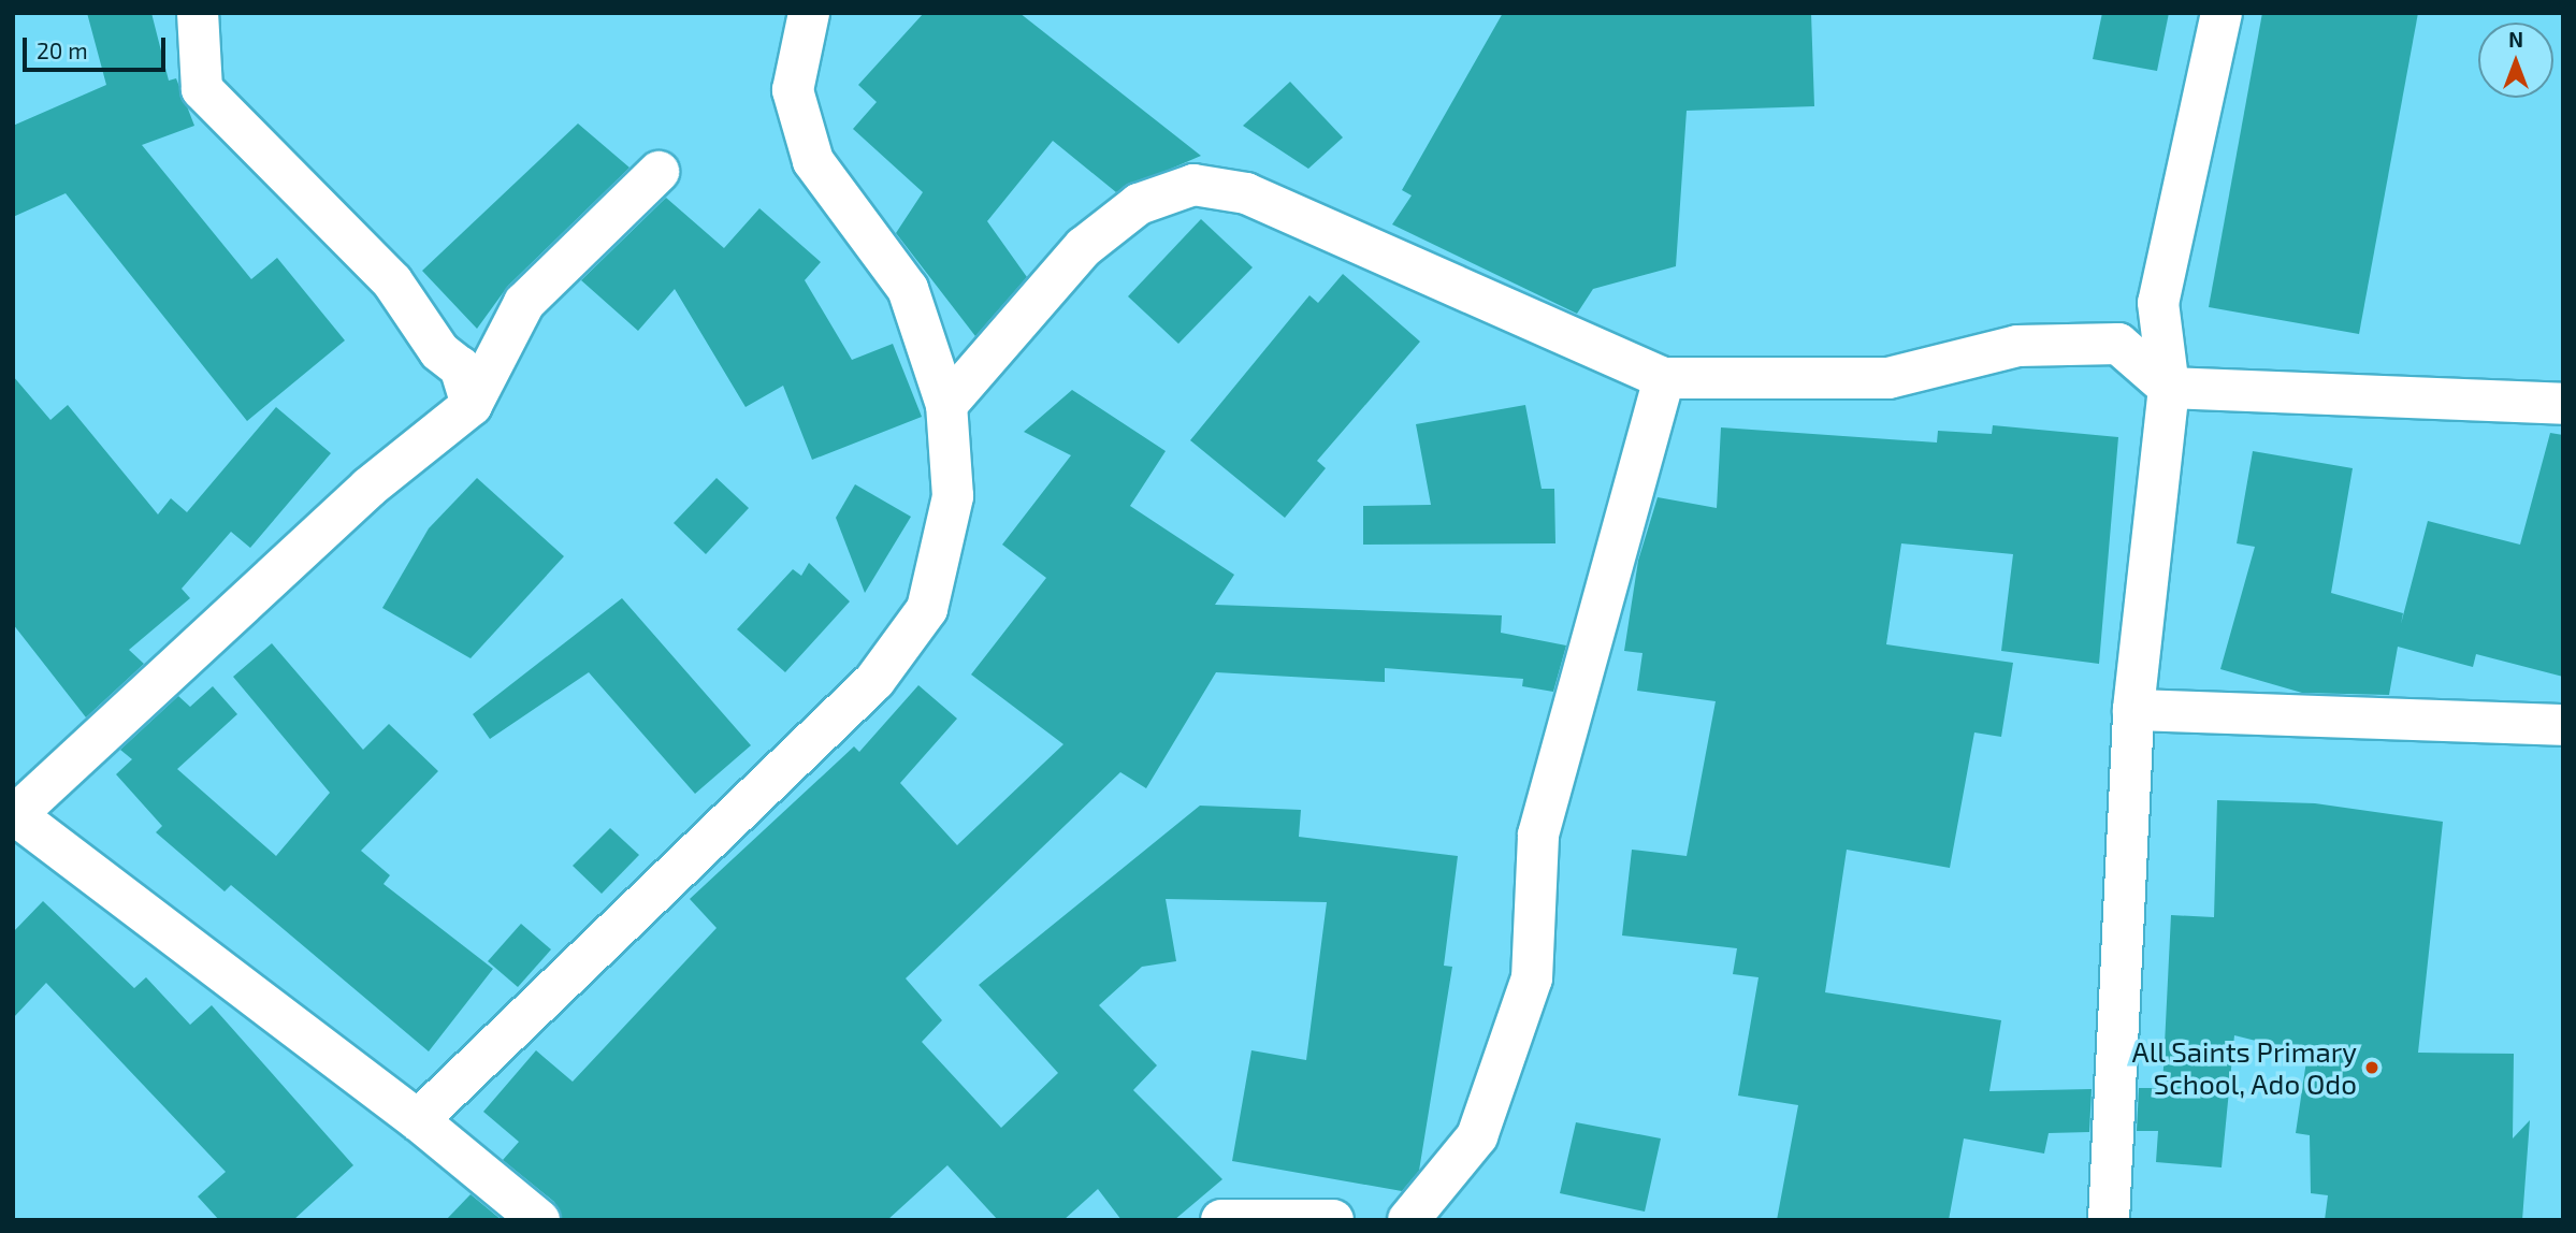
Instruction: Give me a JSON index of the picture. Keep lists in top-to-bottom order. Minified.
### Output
{"places":["All Saints Primary School, Ado Odo"],"scale_bar":"20 m","north":"top"}
